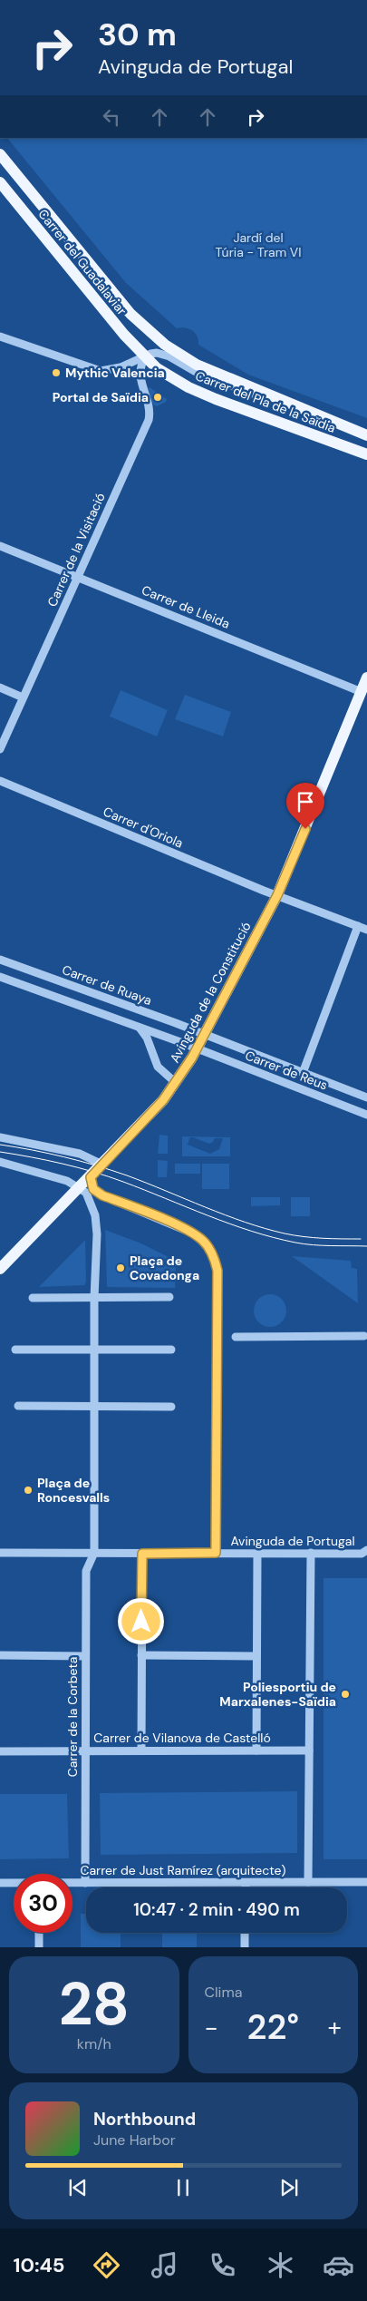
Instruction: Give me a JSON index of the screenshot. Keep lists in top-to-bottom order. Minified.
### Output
{"streets":{"main road":["Carrer del Guadalaviar","Carrer del Pla de la Saïdia","Avinguda de la Constitució"],"street":["Carrer de la Visitació","Carrer de Lleida","Carrer d'Oriola","Carrer de Ruaya","Carrer de Reus","Avinguda de Portugal","Carrer de la Corbeta","Carrer de Vilanova de Castelló","Carrer de Just Ramírez (arquitecte)"]},"crossings":[["Carrer del Guadalaviar","Carrer del Pla de la Saïdia"],["Carrer del Guadalaviar","Carrer de la Visitació"],["Carrer del Pla de la Saïdia","Carrer de la Visitació"],["Carrer de la Visitació","Carrer de Lleida"],["Carrer de Lleida","Avinguda de la Constitució"],["Carrer d'Oriola","Avinguda de la Constitució"],["Carrer de Ruaya","Avinguda de la Constitució"],["Carrer de Ruaya","Carrer de Reus"],["Avinguda de la Constitució","Carrer de Reus"],["Avinguda de Portugal","Carrer de la Corbeta"],["Carrer de la Corbeta","Carrer de Vilanova de Castelló"],["Carrer de la Corbeta","Carrer de Just Ramírez (arquitecte)"]],"parks":["Jardí del Túria - Tram VI"],"places":["Mythic Valencia","Portal de Saïdia","Plaça de Covadonga","Plaça de Roncesvalls","Poliesportiu de Marxalenes-Saïdia"],"page":{"turn":["30 m","Avinguda de Portugal"],"limit":"30","trip":"10:47 · 2 min · 490 m","tile":[["28","km/h"],"Clima"],"heat":["−","22°","+"],"song":["Northbound","June Harbor"],"tabs":"10:45"}}
